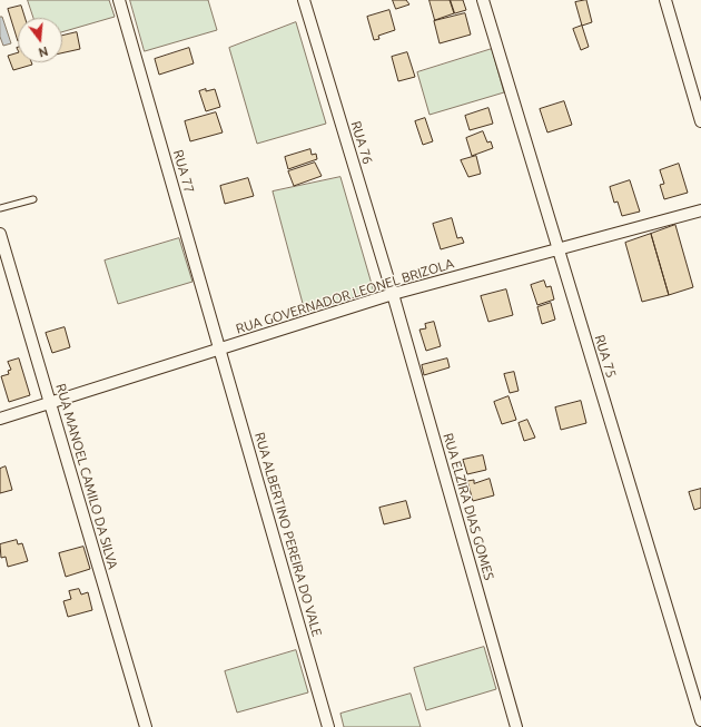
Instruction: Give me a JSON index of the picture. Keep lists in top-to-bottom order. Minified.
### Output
{"streets":{"street":["RUA 76","RUA 77","RUA GOVERNADOR LEONEL BRIZOLA","RUA 75","RUA MANOEL CAMILO DA SILVA","RUA ELZIRA DIAS GOMES","RUA ALBERTINO PEREIRA DO VALE"]},"crossings":[["RUA 76","RUA GOVERNADOR LEONEL BRIZOLA"],["RUA 76","RUA ELZIRA DIAS GOMES"],["RUA 77","RUA GOVERNADOR LEONEL BRIZOLA"],["RUA 77","RUA ALBERTINO PEREIRA DO VALE"],["RUA GOVERNADOR LEONEL BRIZOLA","RUA 75"],["RUA GOVERNADOR LEONEL BRIZOLA","RUA MANOEL CAMILO DA SILVA"],["RUA GOVERNADOR LEONEL BRIZOLA","RUA ELZIRA DIAS GOMES"],["RUA GOVERNADOR LEONEL BRIZOLA","RUA ALBERTINO PEREIRA DO VALE"]],"north":"bottom"}
